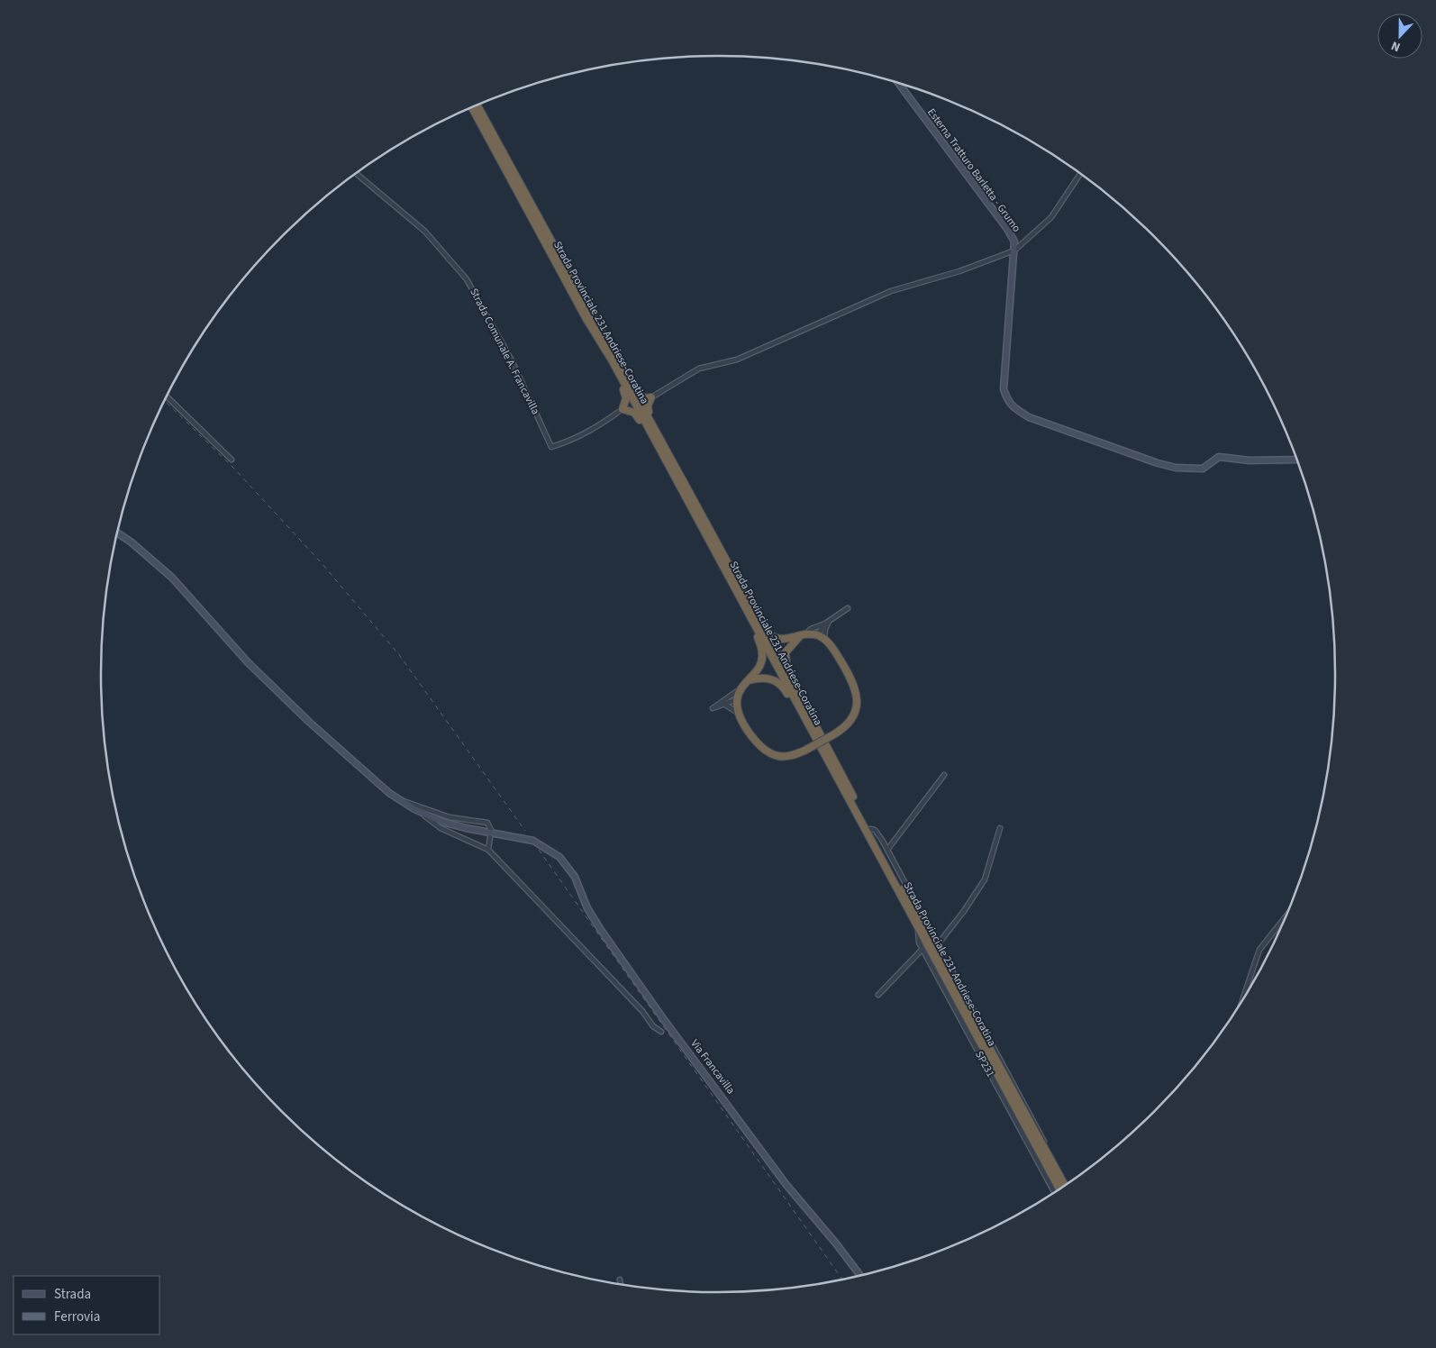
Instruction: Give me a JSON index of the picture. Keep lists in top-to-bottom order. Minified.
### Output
{"streets":{"highway":["Strada Provinciale 231 Andriese-Coratina","SP231"],"street":["Esterna Tratturo Barletta - Grumo","Strada Comunale A. Francavilla","Via Francavilla"]},"crossings":[["Strada Provinciale 231 Andriese-Coratina","SP231"]],"legend":["Strada","Ferrovia"],"north":"bottom"}
